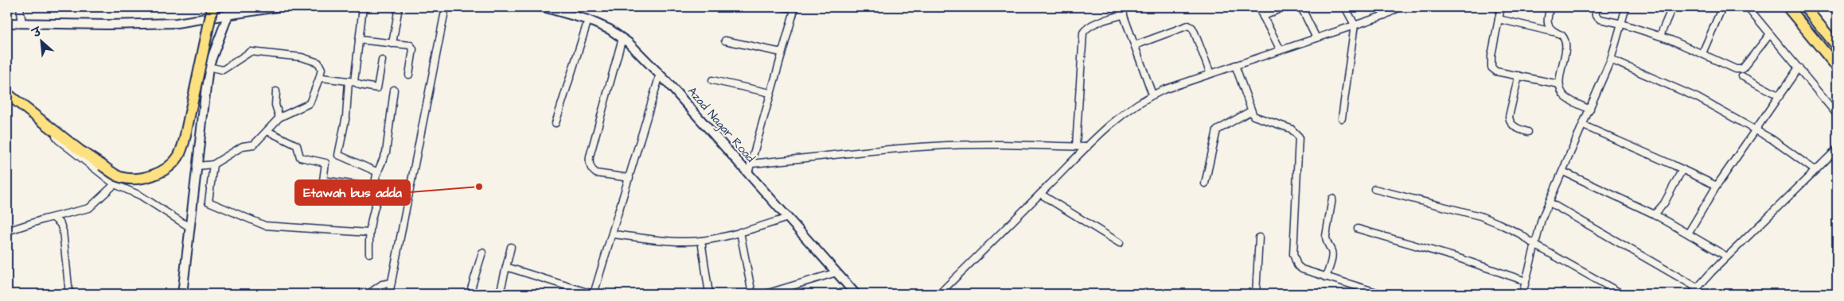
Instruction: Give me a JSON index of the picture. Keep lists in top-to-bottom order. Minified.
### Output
{"streets":{"street":["Azad Nagar Road"]},"places":["Etawah bus adda"],"north":"top left"}
